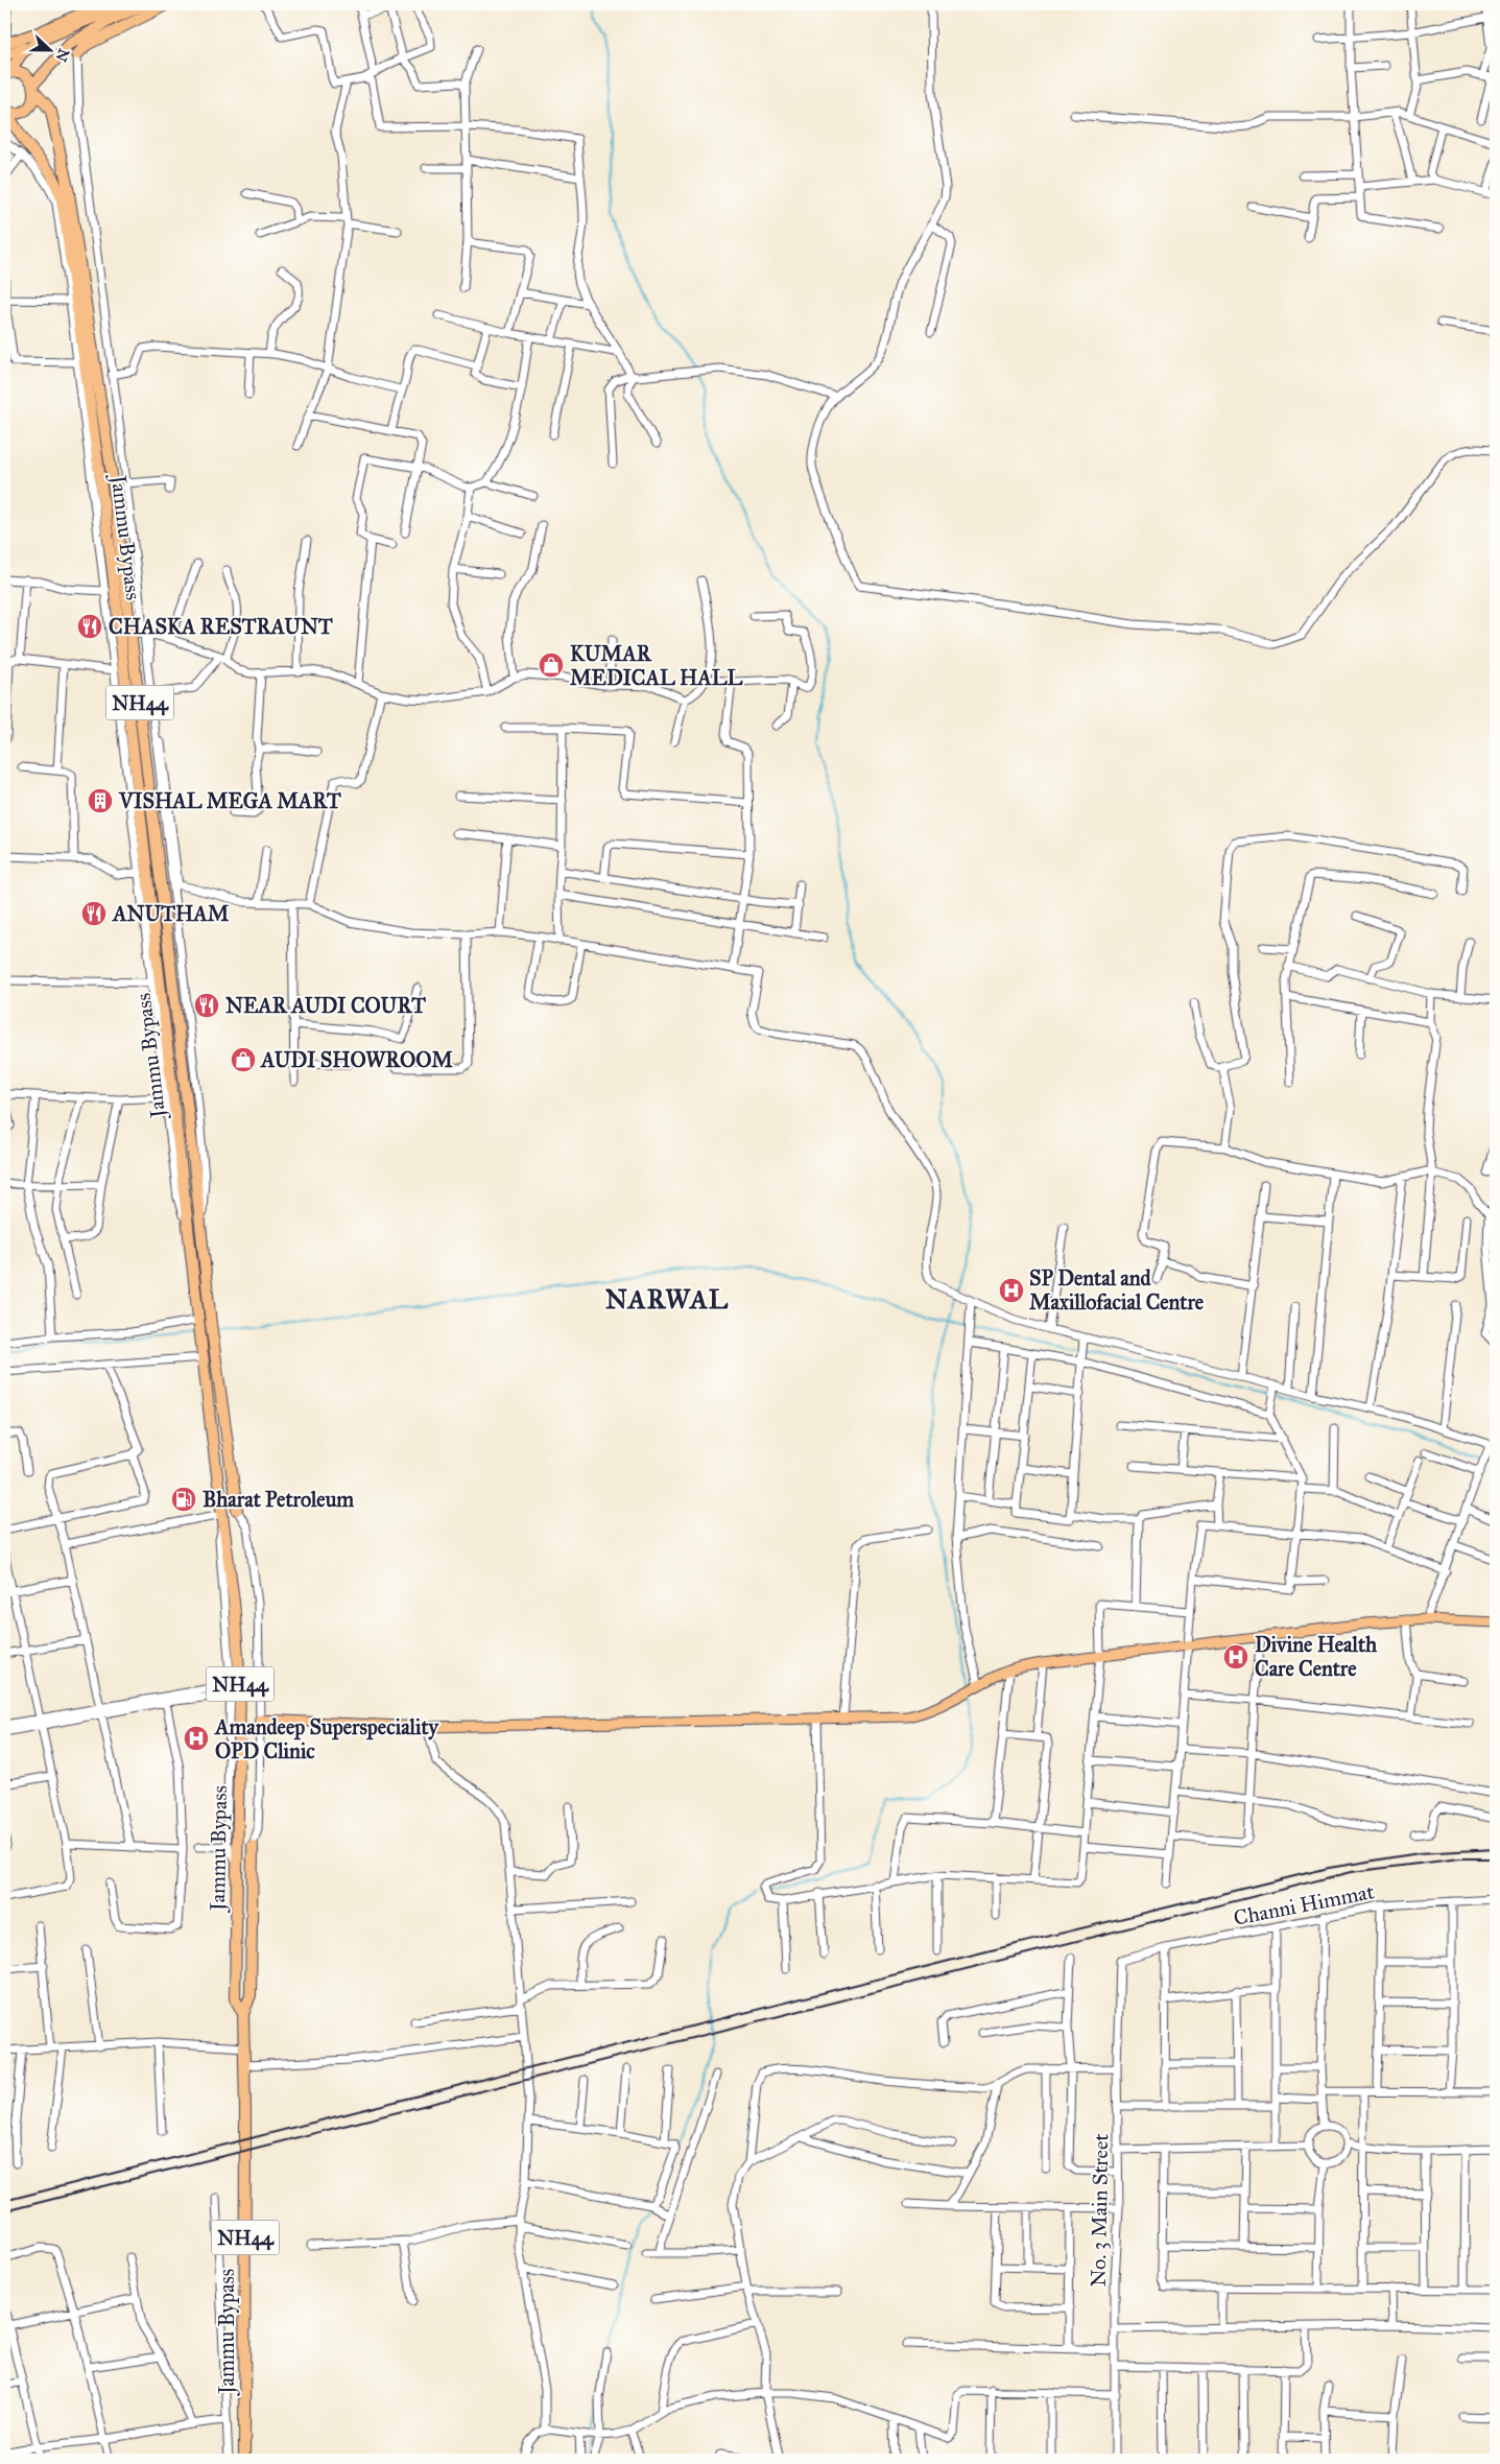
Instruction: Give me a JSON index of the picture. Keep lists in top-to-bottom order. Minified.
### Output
{"streets":{"highway":["Jammu Bypass","NH44"],"street":["Channi Himmat","No. 3 Main Street"]},"crossings":[["Jammu Bypass","NH44"],["Channi Himmat","No. 3 Main Street"]],"districts":["NARWAL"],"places":{"restaurant":["CHASKA RESTRAUNT","ANUTHAM","NEAR AUDI COURT"],"shop":["KUMAR MEDICAL HALL","AUDI SHOWROOM"],"building":["VISHAL MEGA MART"],"hospital":["SP Dental and Maxillofacial Centre","Divine Health Care Centre","Amandeep Superspeciality OPD Clinic"],"fuel station":["Bharat Petroleum"]},"north":"right"}
